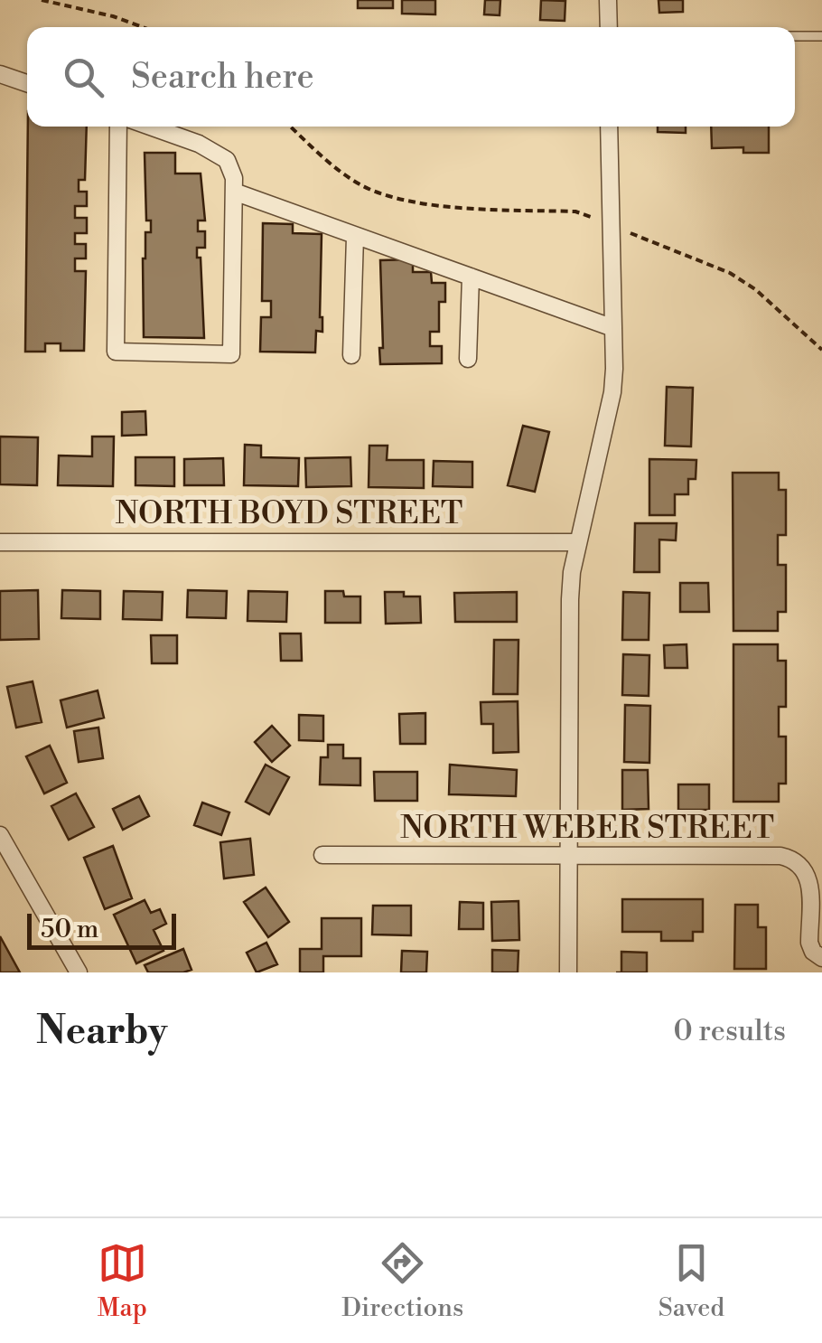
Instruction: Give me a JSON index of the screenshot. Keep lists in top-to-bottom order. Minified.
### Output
{"streets":{"street":["NORTH BOYD STREET","NORTH WEBER STREET"]},"scale_bar":"50 m","page":{"search":"Search here","scale":"50 m","heading":["Nearby","0 results"],"nav":["Map","Directions","Saved"]}}
